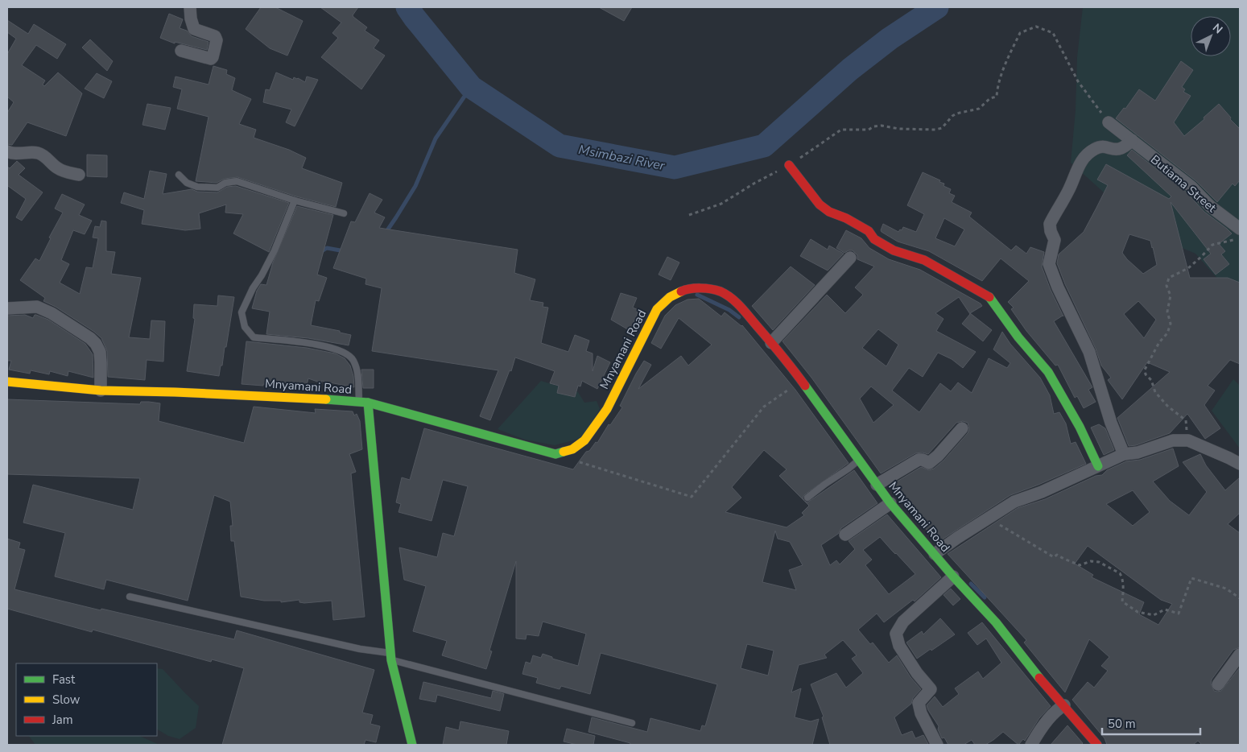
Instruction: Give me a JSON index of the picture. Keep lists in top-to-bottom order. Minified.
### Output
{"streets":{"street":["Butiama Street","Mnyamani Road"]},"water":["Msimbazi River"],"legend":["Fast","Slow","Jam"],"scale_bar":"50 m","north":"top right"}
